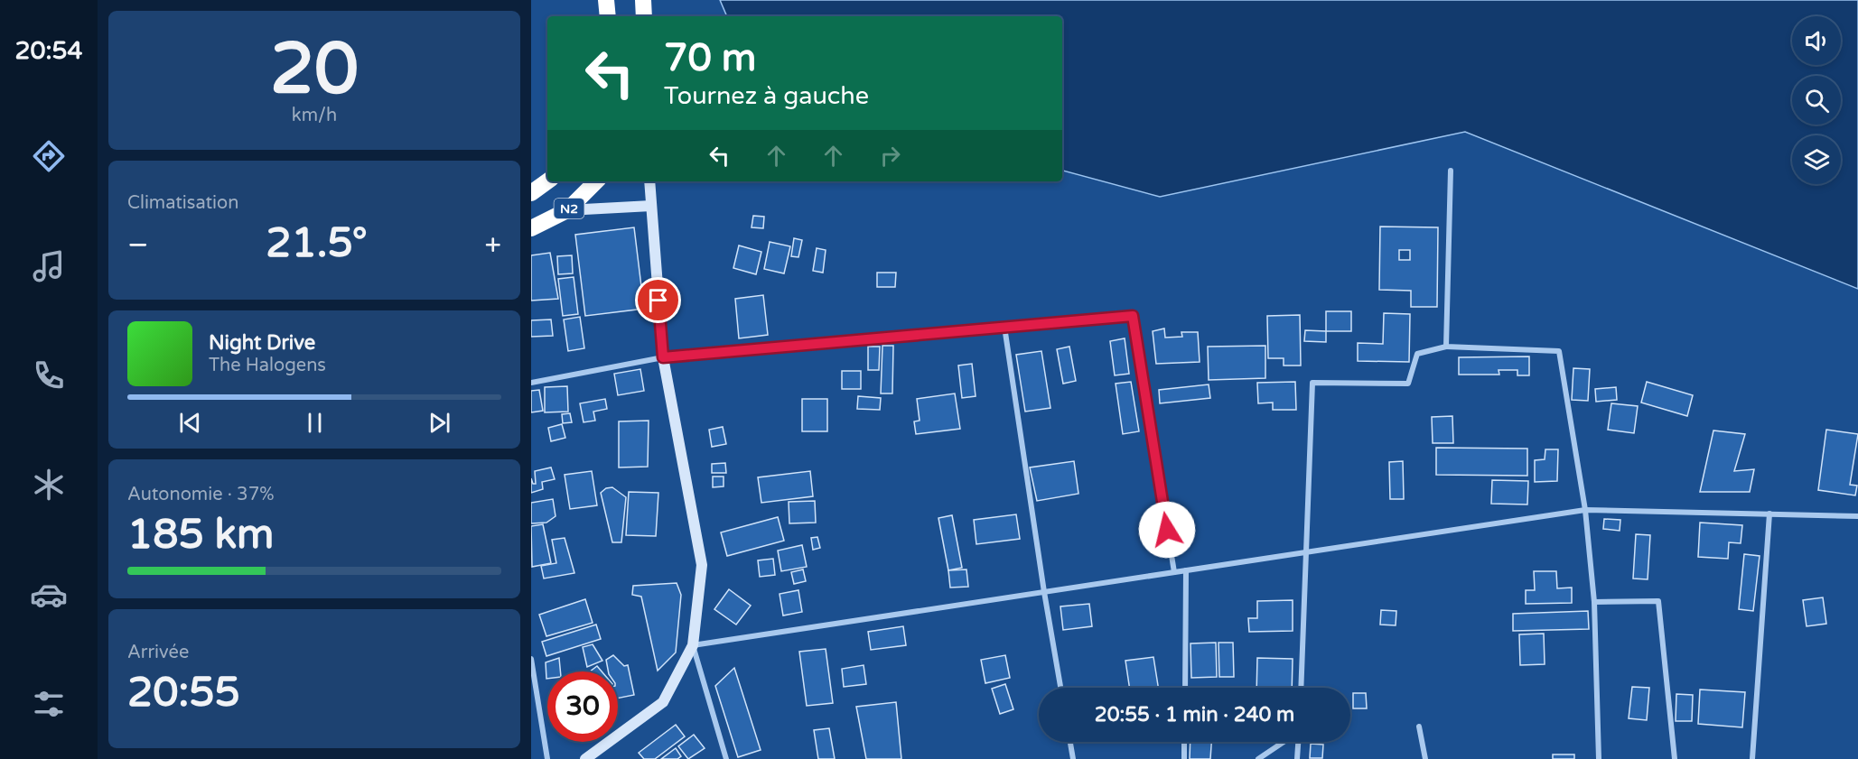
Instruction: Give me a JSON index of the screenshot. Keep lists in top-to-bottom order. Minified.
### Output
{"streets":{"highway":["N2"]},"page":{"tabs":"20:54","tile":[["20","km/h"],"Climatisation",["Autonomie · 37%","185 km"],["Arrivée","20:55"]],"turn":["70 m","Tournez à gauche"],"heat":["−","21.5°","+"],"song":["Night Drive","The Halogens"],"limit":"30","trip":"20:55 · 1 min · 240 m"}}
